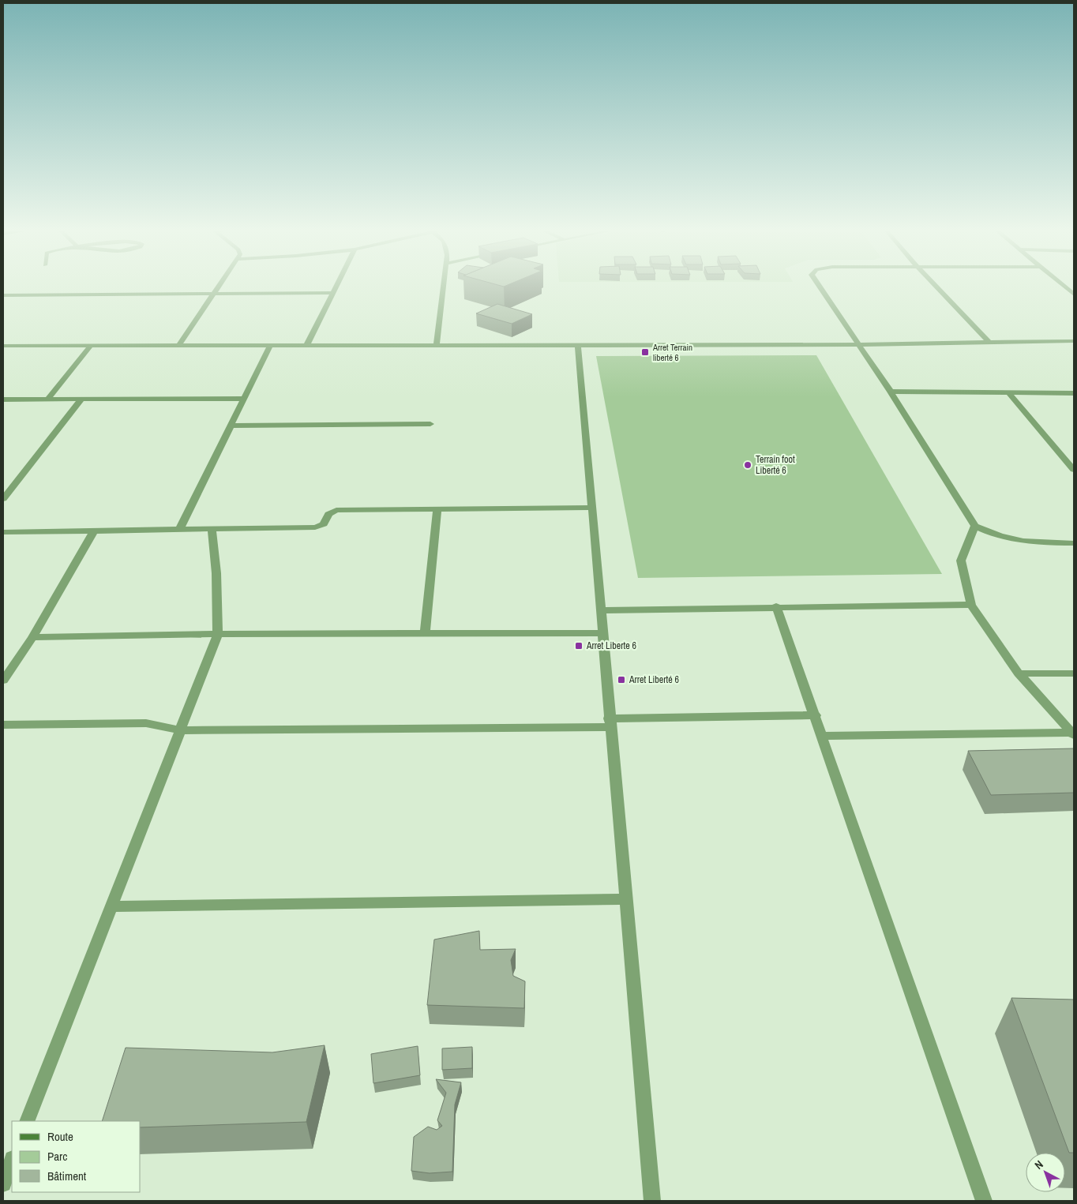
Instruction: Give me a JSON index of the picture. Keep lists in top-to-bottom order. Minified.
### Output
{"places":{"transit":["Arret Terrain liberté 6","Arret Liberte 6","Arret Liberté 6"],"other":["Terrain foot Liberté 6"]},"legend":["Route","Parc","Bâtiment"],"north":"top left"}
